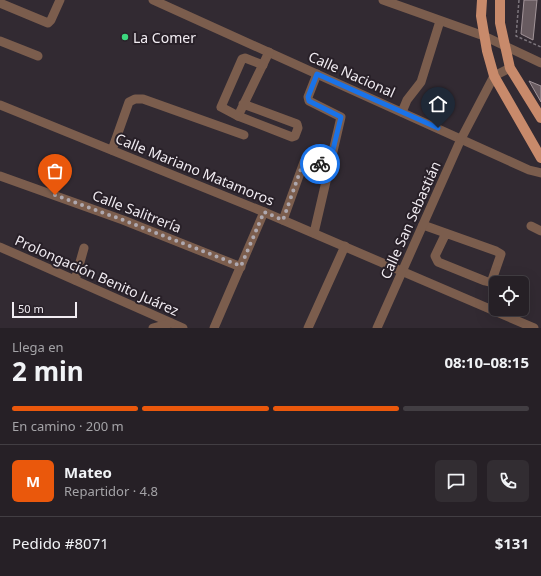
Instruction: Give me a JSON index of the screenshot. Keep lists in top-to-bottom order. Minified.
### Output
{"streets":{"street":["Calle Nacional","Calle Mariano Matamoros","Calle Salitrería","Calle San Sebastián","Prolongación Benito Juárez"]},"crossings":[["Calle Nacional","Calle San Sebastián"],["Calle Mariano Matamoros","Calle San Sebastián"]],"places":["La Comer"],"scale_bar":"50 m","page":{"scale":"50 m","heading":["2 min","Llega en","08:10–08:15"],"panel":["Mateo","Repartidor · 4.8","Pedido #8071","$131"],"bar":"En camino · 200 m","round":"M"}}
